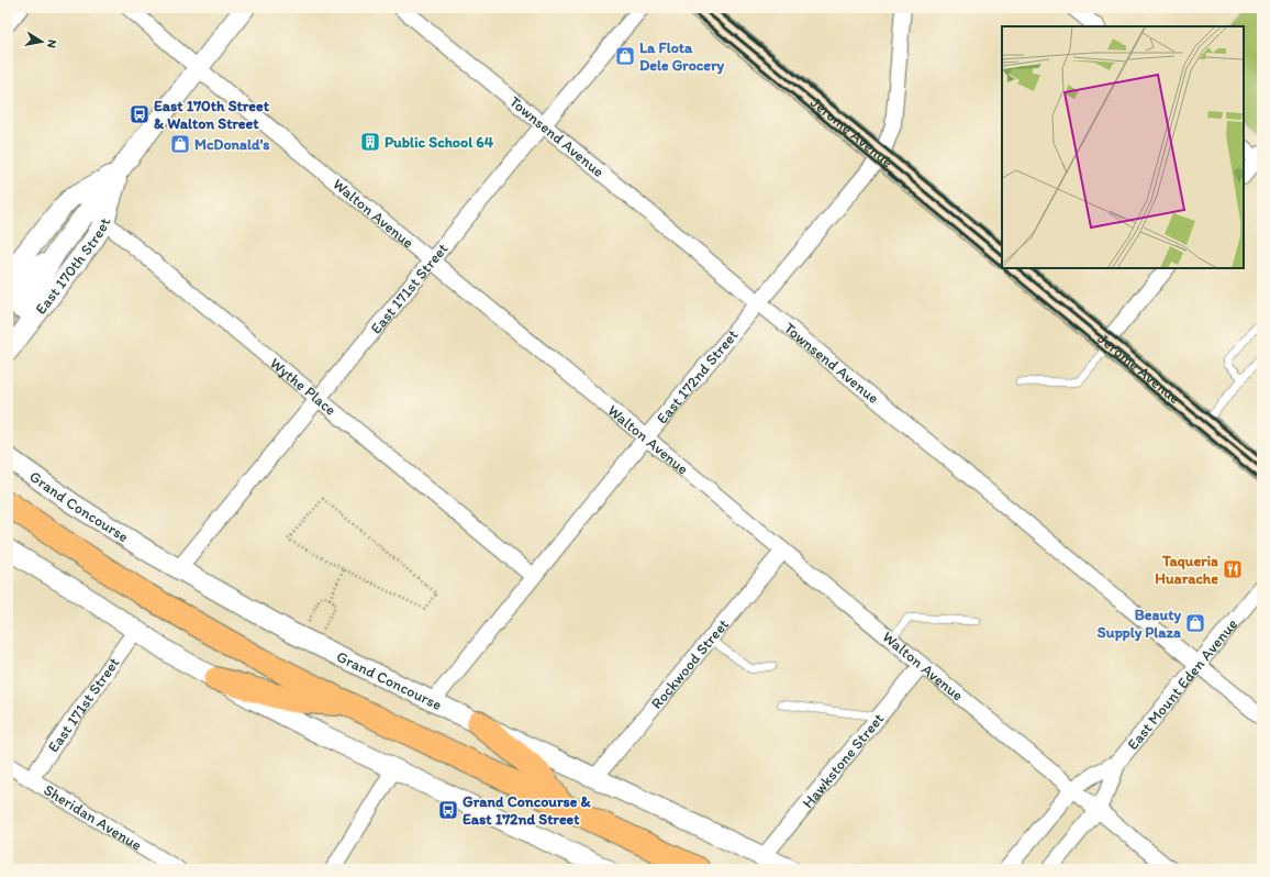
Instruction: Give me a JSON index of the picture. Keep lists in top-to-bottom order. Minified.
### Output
{"streets":{"main road":["Jerome Avenue"],"street":["Townsend Avenue","Walton Avenue","East 170th Street","East 171st Street","East 172nd Street","Wythe Place","Grand Concourse","Rockwood Street","East Mount Eden Avenue","Hawkstone Street","Sheridan Avenue"]},"crossings":[["Jerome Avenue","East 172nd Street"],["Townsend Avenue","East 171st Street"],["Townsend Avenue","East 172nd Street"],["Townsend Avenue","East Mount Eden Avenue"],["Walton Avenue","East 170th Street"],["Walton Avenue","East 171st Street"],["Walton Avenue","East 172nd Street"],["Walton Avenue","Rockwood Street"],["Walton Avenue","East Mount Eden Avenue"],["Walton Avenue","Hawkstone Street"],["East 170th Street","Wythe Place"],["East 171st Street","Wythe Place"],["East 171st Street","Grand Concourse"],["East 171st Street","Sheridan Avenue"],["East 172nd Street","Wythe Place"],["East 172nd Street","Grand Concourse"],["Grand Concourse","Rockwood Street"],["Grand Concourse","Hawkstone Street"]],"places":{"shop":["La Flota Dele Grocery","McDonald's","Beauty Supply Plaza"],"bus stop":["East 170th Street & Walton Street","Grand Concourse & East 172nd Street"],"building":["Public School 64"],"restaurant":["Taqueria Huarache"]},"north":"right"}
